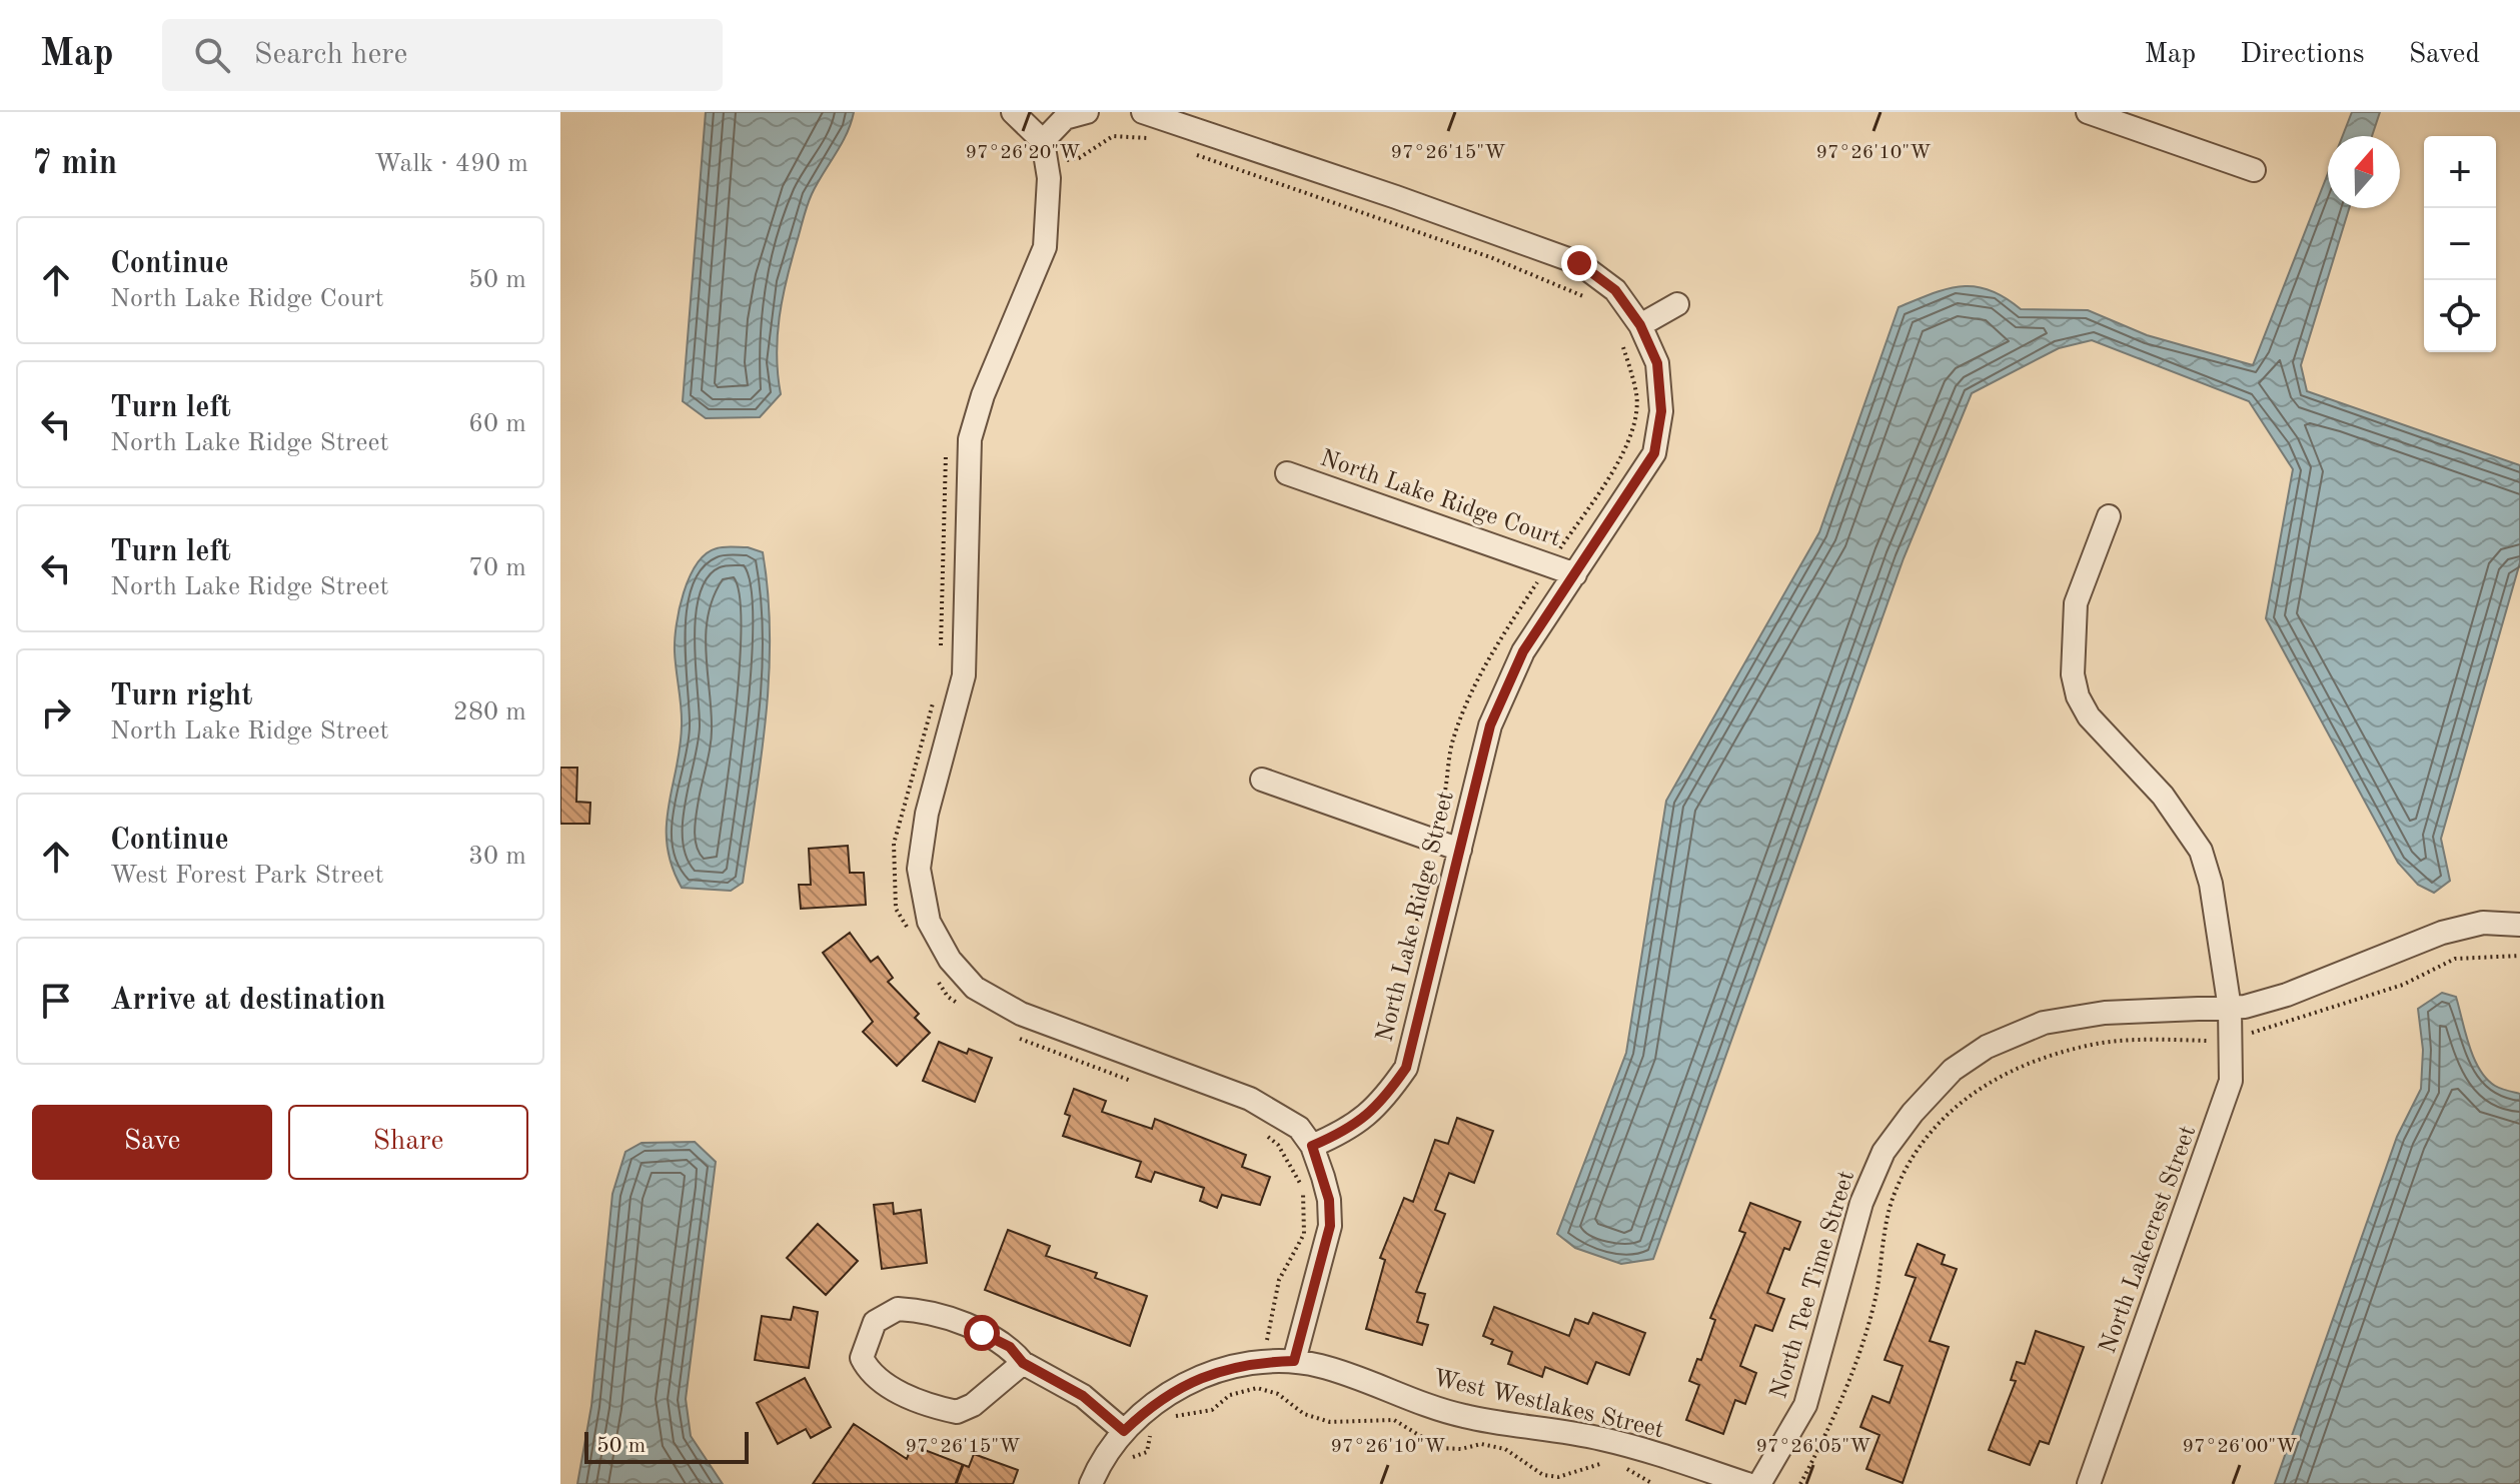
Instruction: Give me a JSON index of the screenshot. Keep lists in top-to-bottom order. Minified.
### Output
{"streets":{"street":["North Lake Ridge Court","North Lake Ridge Street","North Lakecrest Street","North Tee Time Street","West Westlakes Street"]},"crossings":[["North Lake Ridge Court","North Lake Ridge Street"],["North Lakecrest Street","North Tee Time Street"]],"scale_bar":"50 m","north":"top","page":{"header":"Map","search":"Search here","nav":["Map","Directions","Saved"],"heading":["7 min","Walk · 490 m"],"map_buttons":["+","−"],"list":[["Continue","North Lake Ridge Court","50 m"],["Turn left","North Lake Ridge Street","60 m"],["Turn left","North Lake Ridge Street","70 m"],["Turn right","North Lake Ridge Street","280 m"],["Continue","West Forest Park Street","30 m"],"Arrive at destination"],"buttons":["Save","Share"],"scale":"50 m"},"coordinates":["97°26'20\"W","97°26'15\"W","97°26'10\"W","97°26'05\"W","97°26'00\"W"]}
